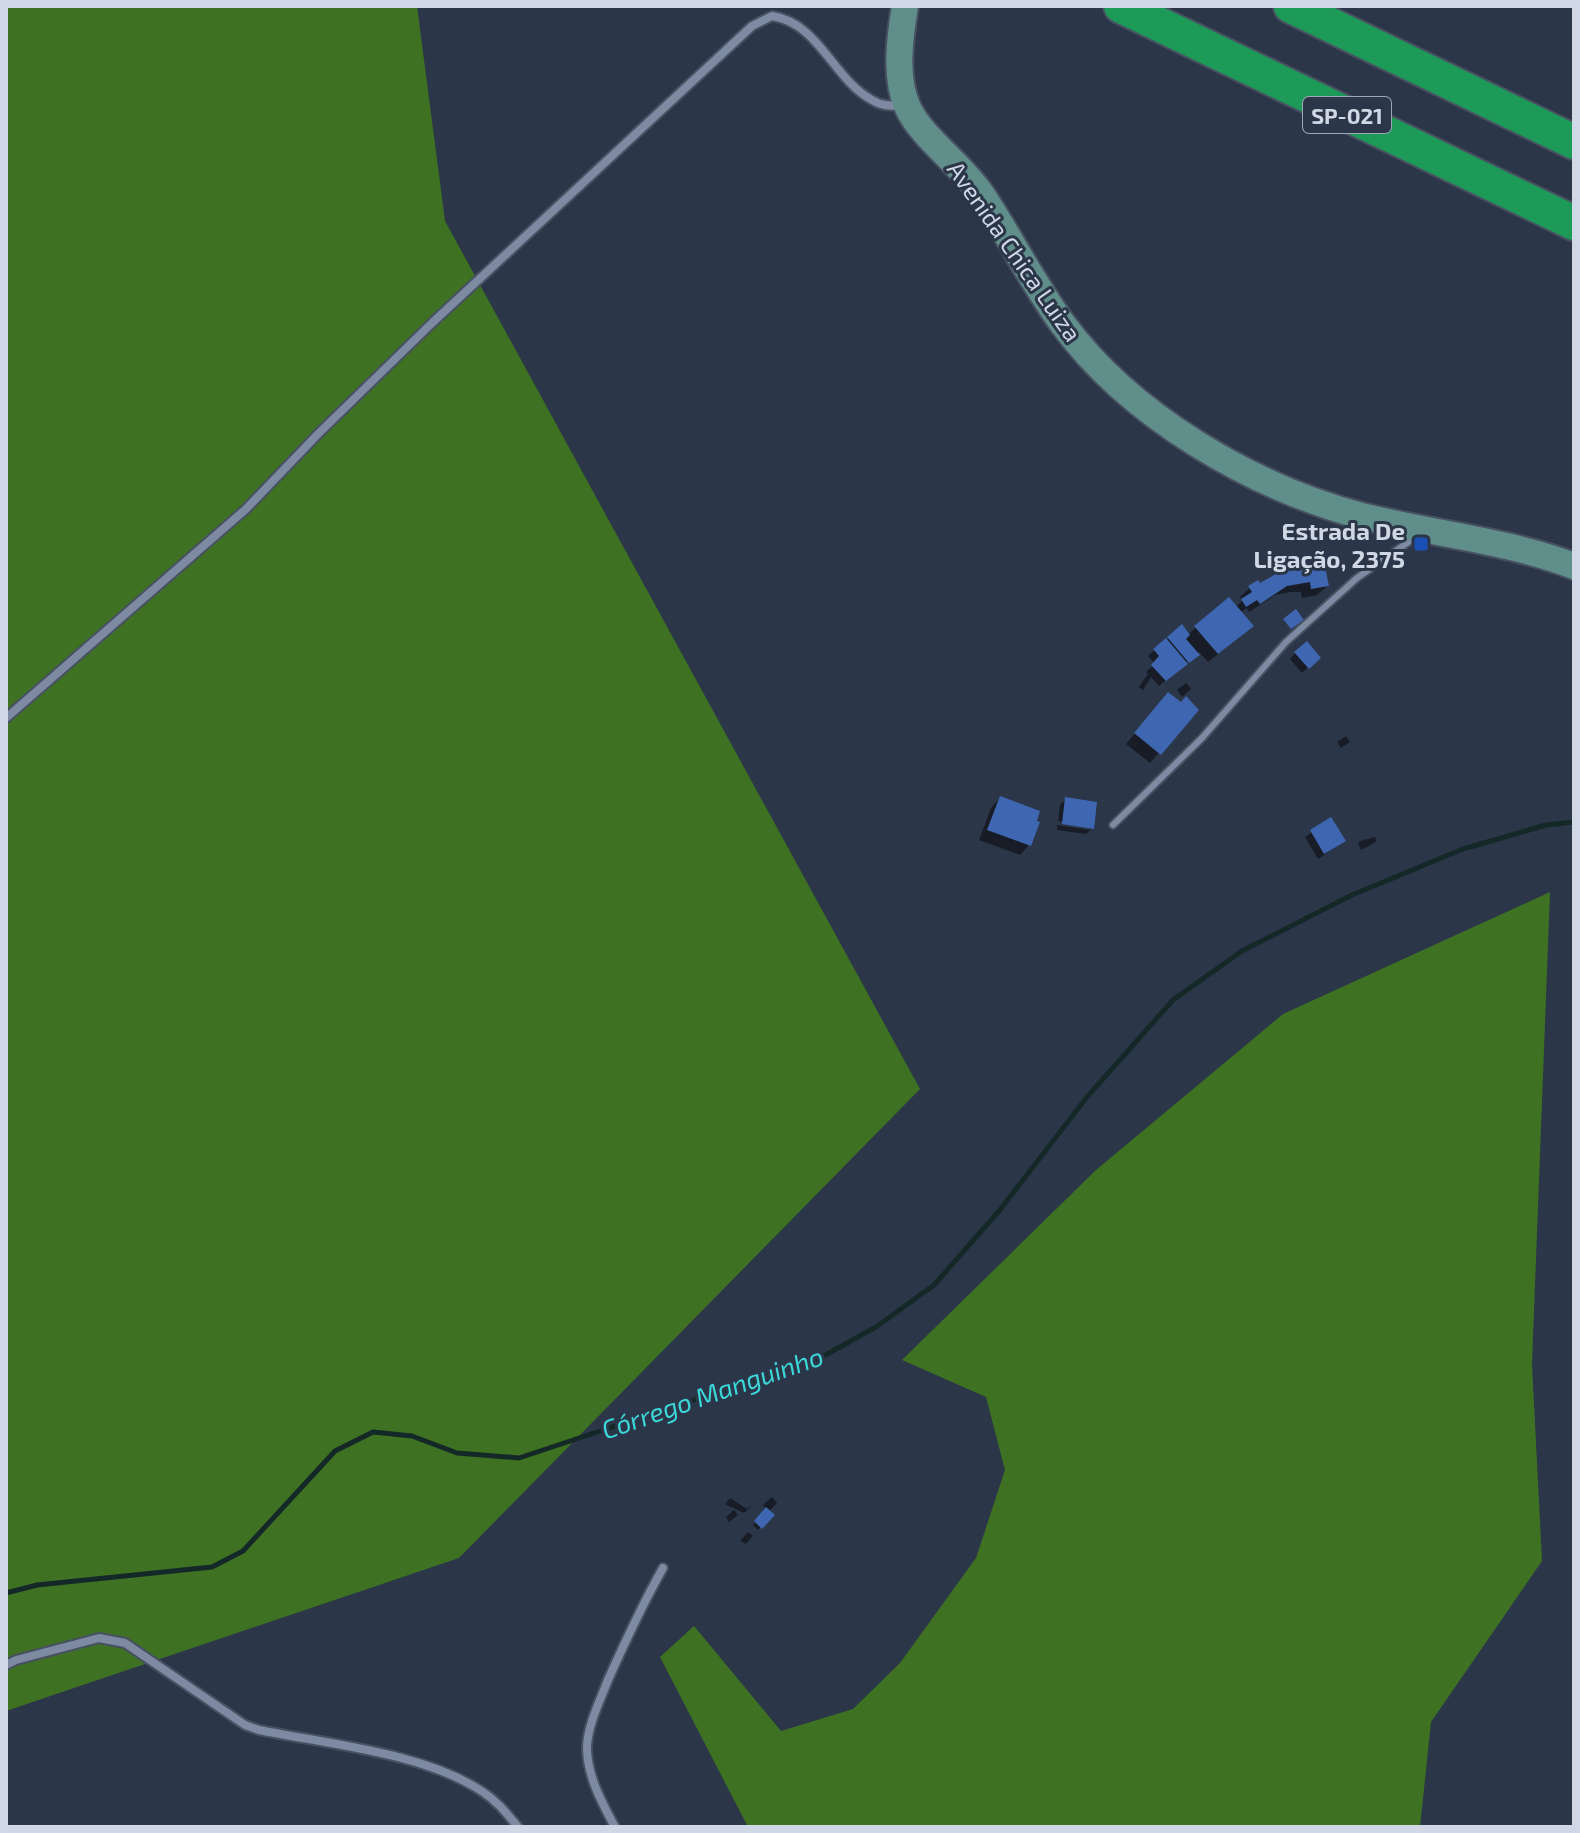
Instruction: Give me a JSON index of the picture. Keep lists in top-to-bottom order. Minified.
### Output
{"streets":{"highway":["SP-021"],"main road":["Avenida Chica Luiza"]},"water":["Córrego Manguinho"],"places":{"transit":["Estrada De Ligação, 2375"]}}
